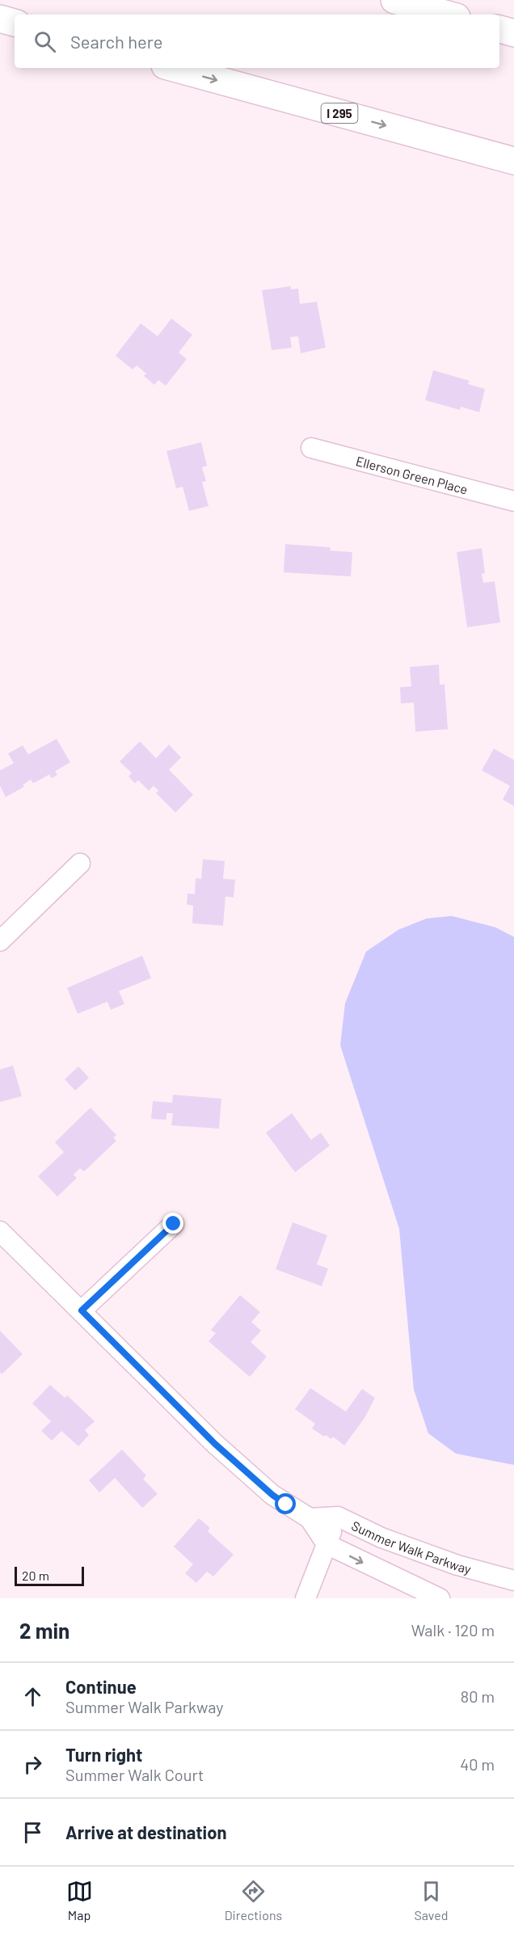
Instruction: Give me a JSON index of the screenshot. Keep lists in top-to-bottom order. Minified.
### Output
{"streets":{"highway":["I 295"],"street":["Ellerson Green Place","Summer Walk Parkway"]},"scale_bar":"20 m","page":{"search":"Search here","scale":"20 m","heading":["2 min","Walk · 120 m"],"list":[["Continue","Summer Walk Parkway","80 m"],["Turn right","Summer Walk Court","40 m"],"Arrive at destination"],"nav":["Map","Directions","Saved"]}}
